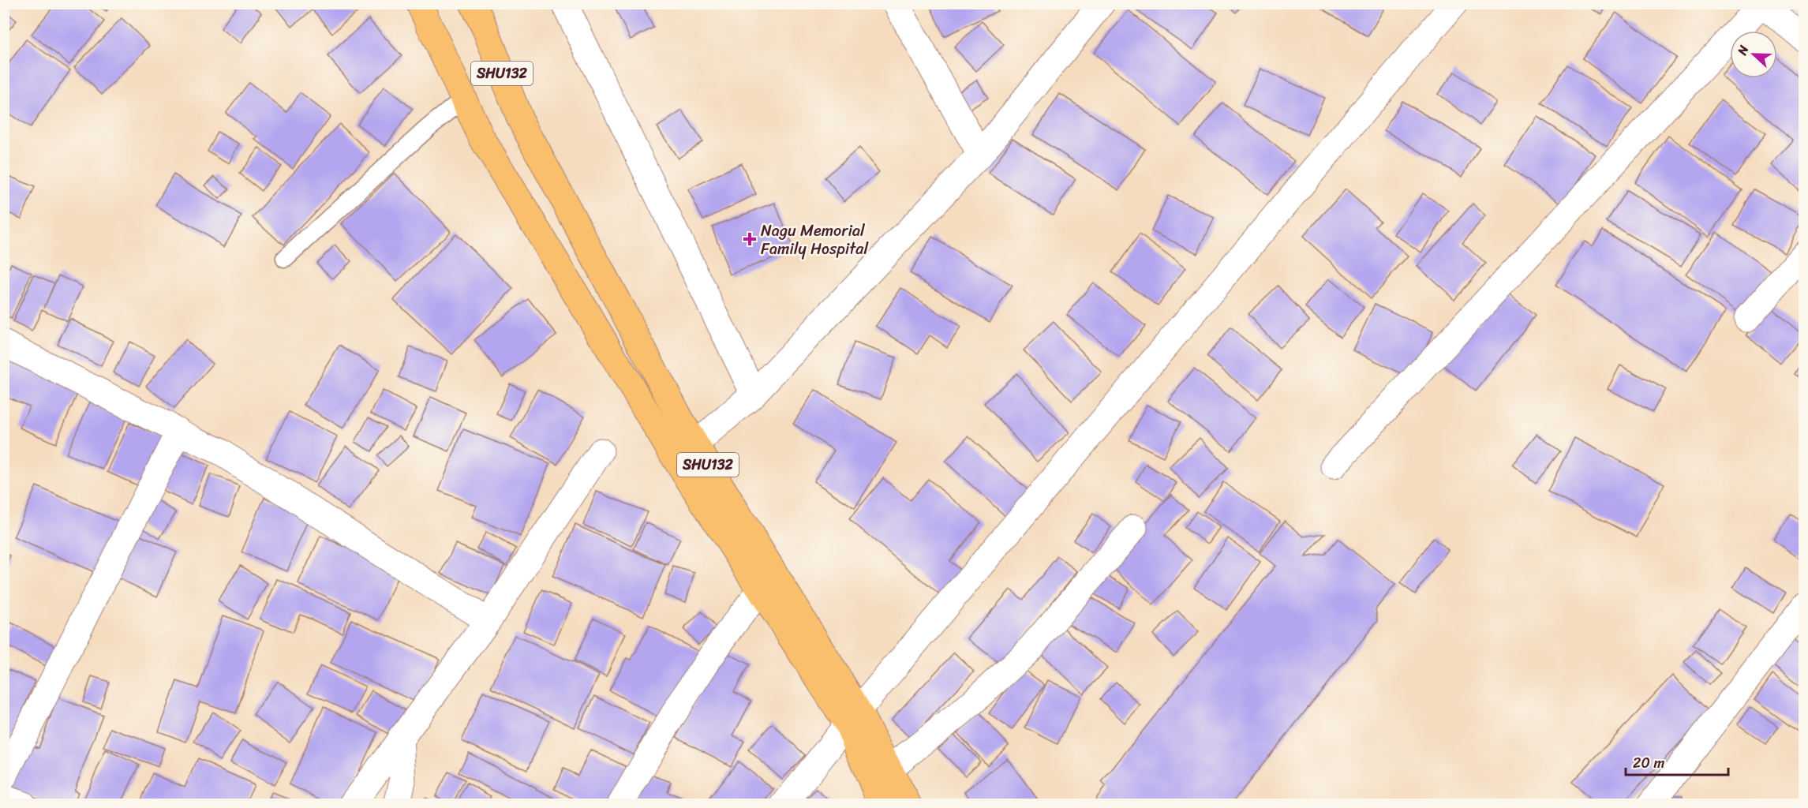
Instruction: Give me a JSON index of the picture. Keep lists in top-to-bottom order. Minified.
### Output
{"streets":{"main road":["SHU132"]},"places":{"health":["Nagu Memorial Family Hospital"]},"scale_bar":"20 m","north":"left"}
